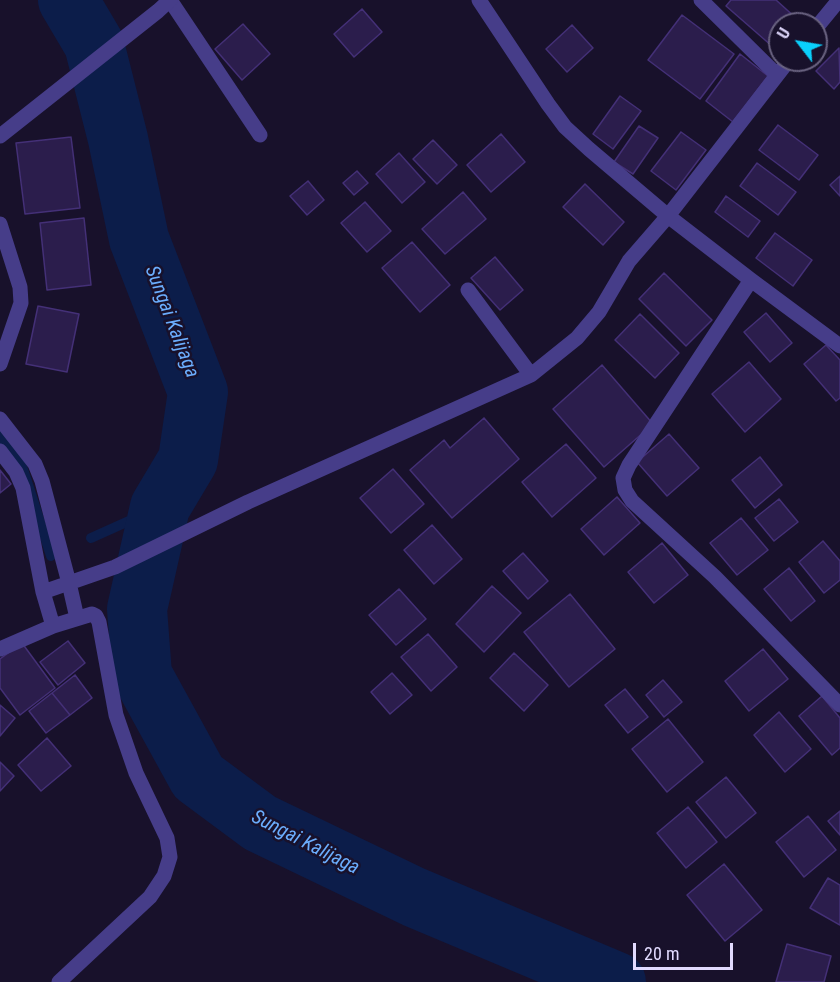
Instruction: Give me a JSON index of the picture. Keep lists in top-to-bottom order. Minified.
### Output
{"water":["Sungai Kalijaga"],"scale_bar":"20 m","north":"top left"}
